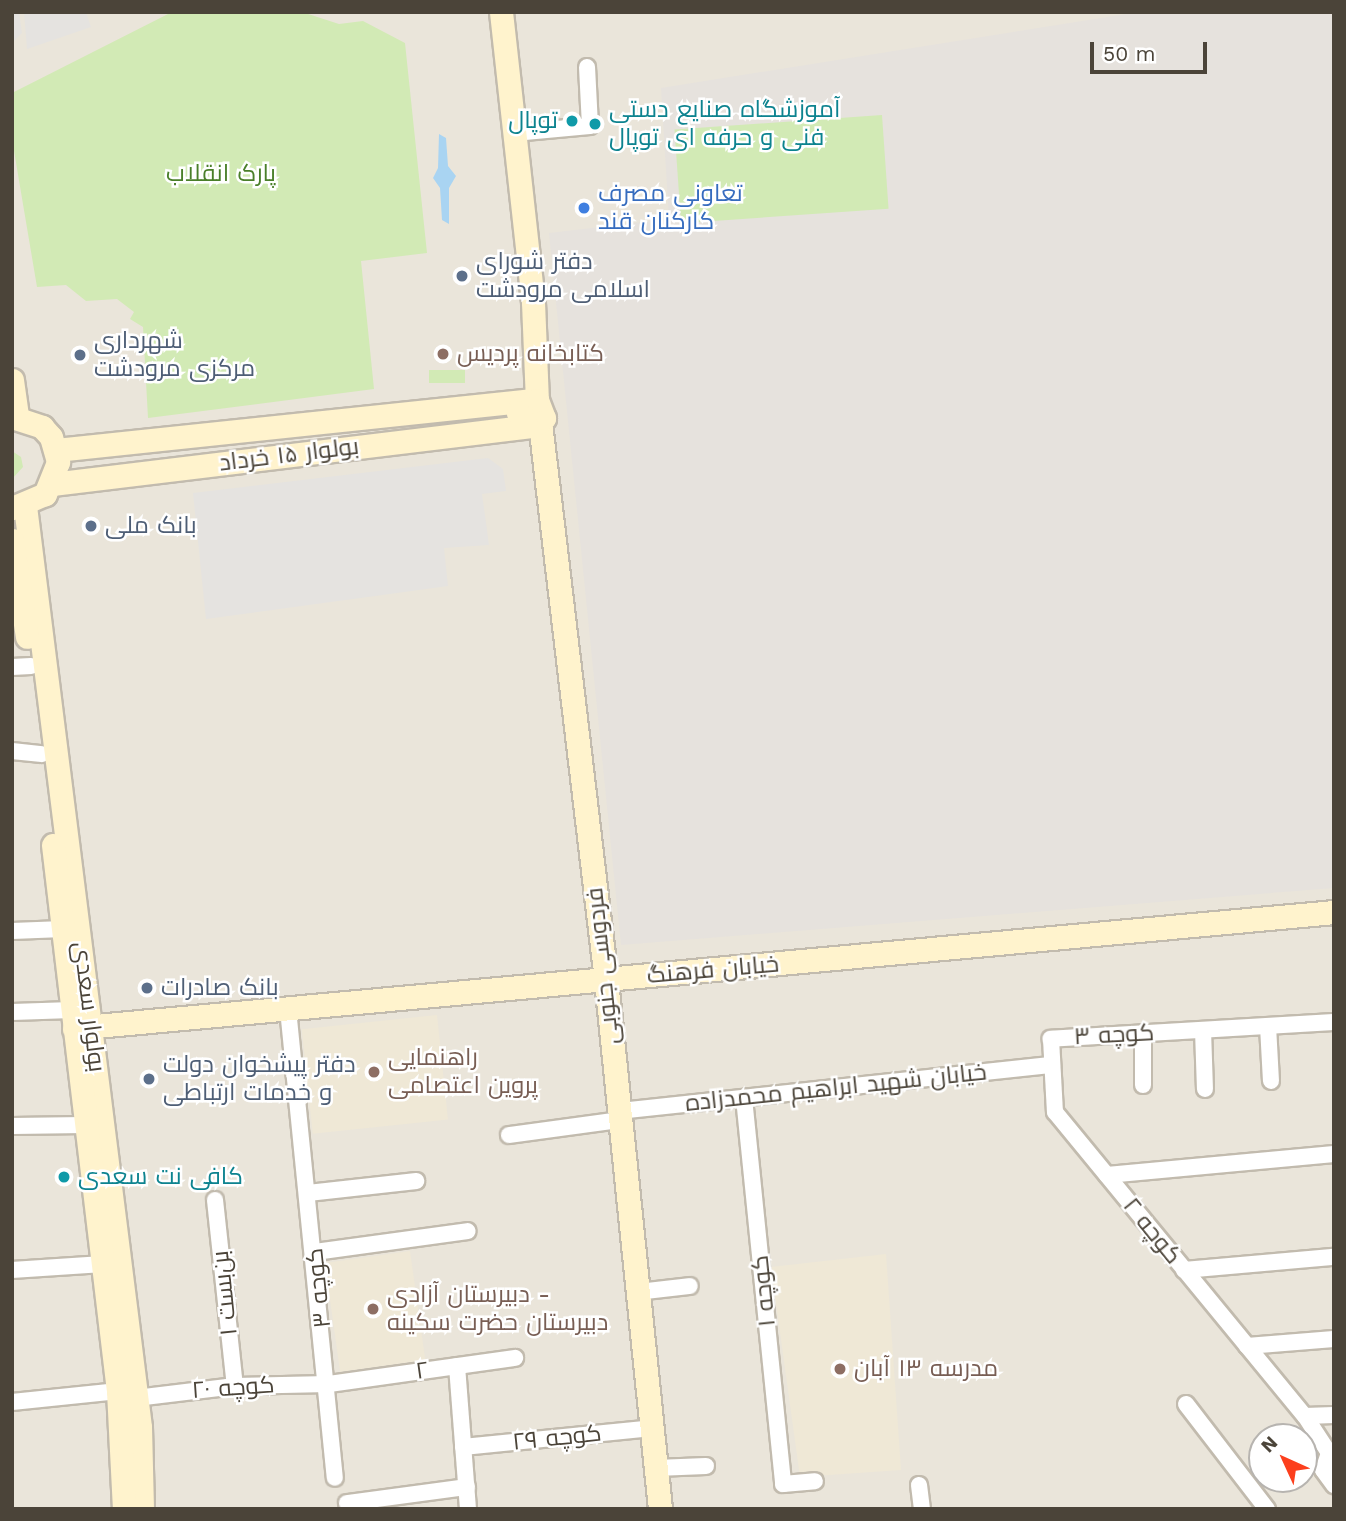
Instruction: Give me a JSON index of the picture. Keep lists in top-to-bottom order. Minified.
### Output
{"streets":{"main road":["بولوار ۱۵ خرداد","فردوسی جنوبی","خیابان فرهنگ","بولوار سعدی"],"street":["کوچه ۳","خیابان شهید ابراهیم محمدزاده","کوچه ۲","کوچه ۱","بن‌بست ۱","۲","کوچه ۲۰","کوچه ۲۹"]},"crossings":[["بولوار ۱۵ خرداد","فردوسی جنوبی"],["فردوسی جنوبی","خیابان فرهنگ"],["فردوسی جنوبی","خیابان شهید ابراهیم محمدزاده"],["فردوسی جنوبی","کوچه ۲۹"],["خیابان فرهنگ","بولوار سعدی"],["بولوار سعدی","کوچه ۲۰"],["کوچه ۳","خیابان شهید ابراهیم محمدزاده"],["کوچه ۳","کوچه ۲"],["کوچه ۳","۲"],["کوچه ۳","کوچه ۲۰"],["خیابان شهید ابراهیم محمدزاده","کوچه ۲"],["خیابان شهید ابراهیم محمدزاده","کوچه ۱"],["بن‌بست ۱","کوچه ۲۰"],["۲","کوچه ۲۰"]],"parks":["پارک انقلاب"],"places":["توپال","آموزشگاه صنایع دستی فنی و حرفه ای توپال","تعاونی مصرف کارکنان قند","دفتر شورای اسلامی مرودشت","کتابخانه پردیس","شهرداری مرکزی مرودشت","بانک ملی","بانک صادرات","راهنمایی پروین اعتصامی","دفتر پیشخوان دولت و خدمات ارتباطی","کافی نت سعدی","دبیرستان آزادی - دبیرستان حضرت سکینه","مدرسه ۱۳ آبان"],"scale_bar":"50 m","north":"top left"}
